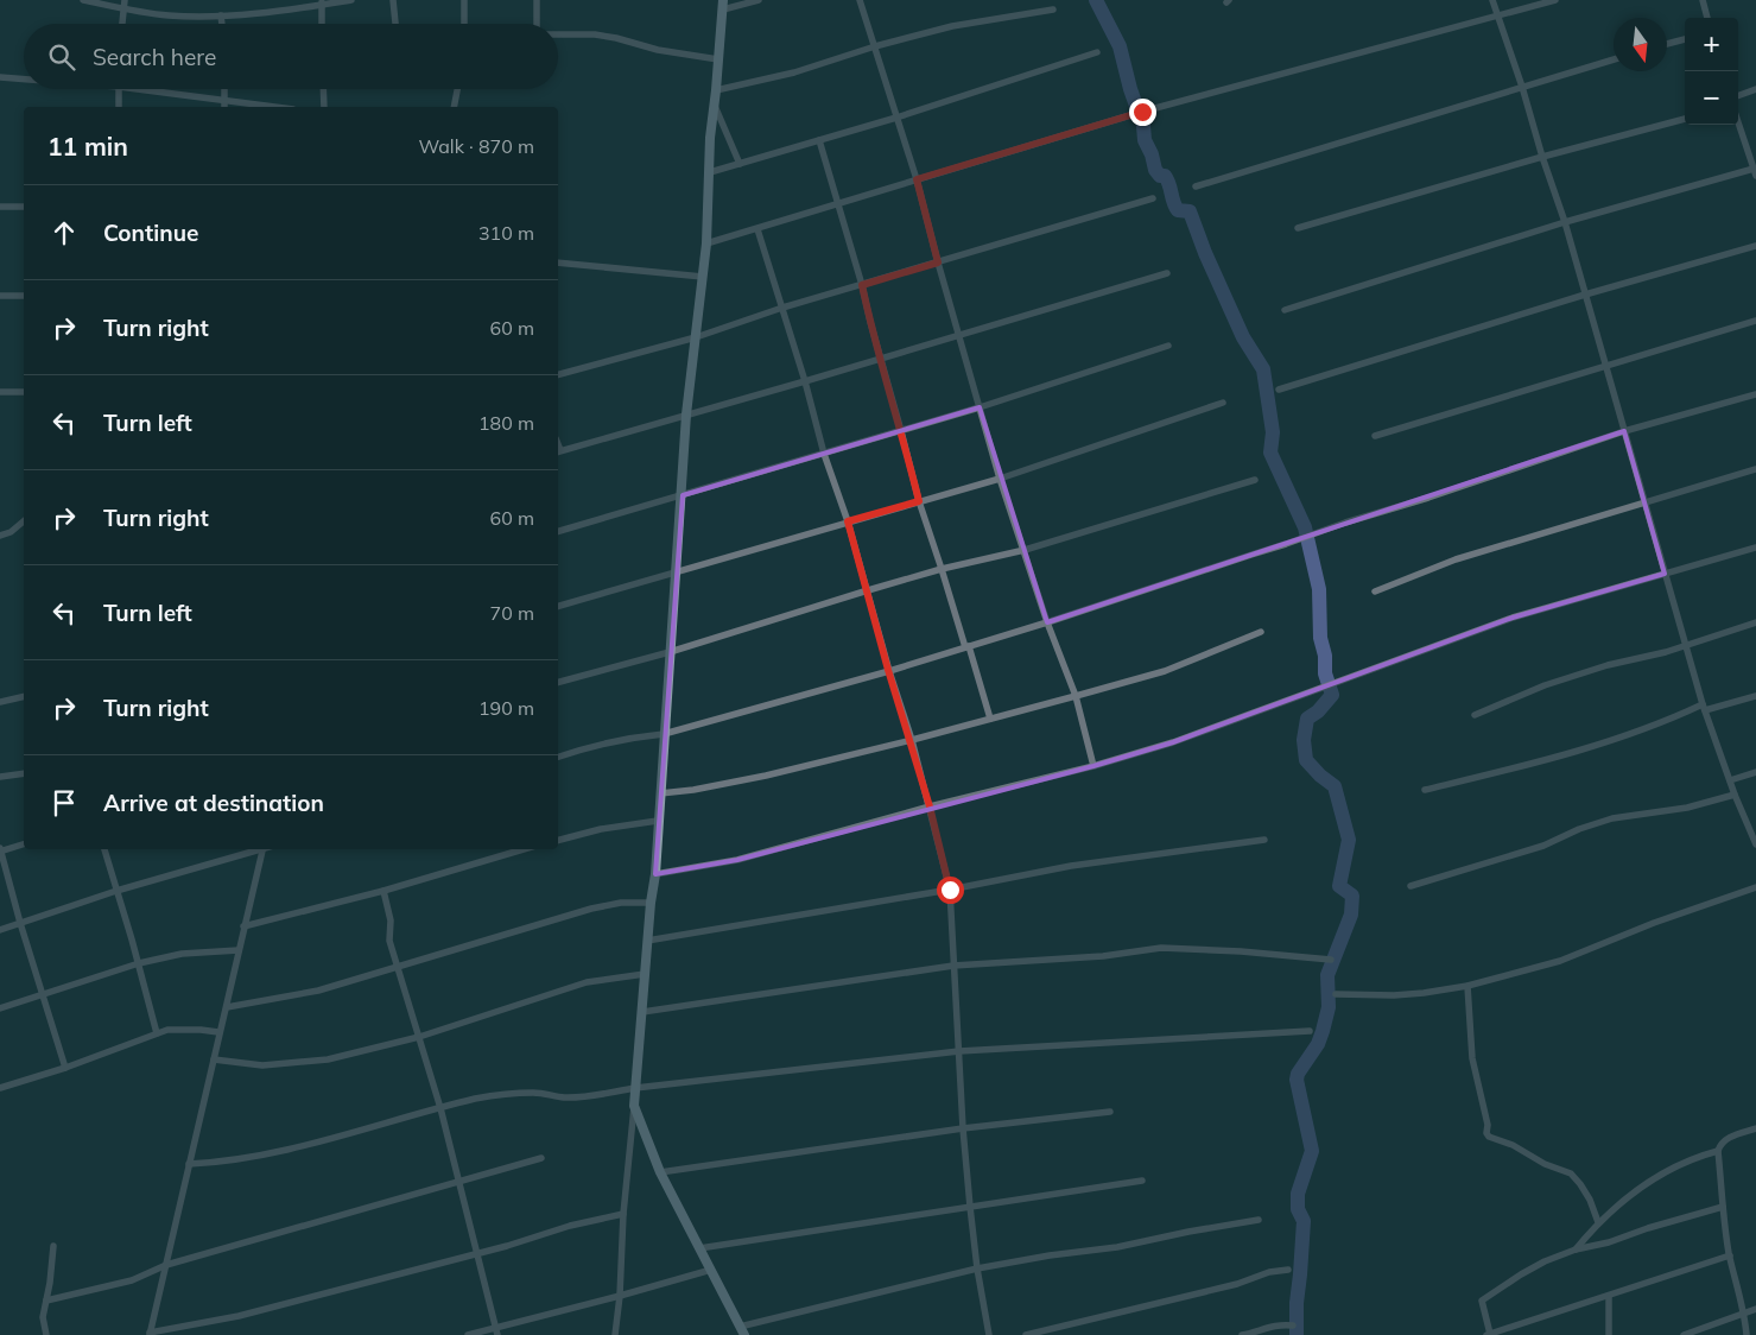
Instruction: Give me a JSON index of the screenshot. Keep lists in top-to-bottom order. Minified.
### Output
{"north":"bottom","page":{"map_buttons":["+","−"],"search":"Search here","heading":["11 min","Walk · 870 m"],"list":[["Continue","310 m"],["Turn right","60 m"],["Turn left","180 m"],["Turn right","60 m"],["Turn left","70 m"],["Turn right","190 m"],"Arrive at destination"]}}
